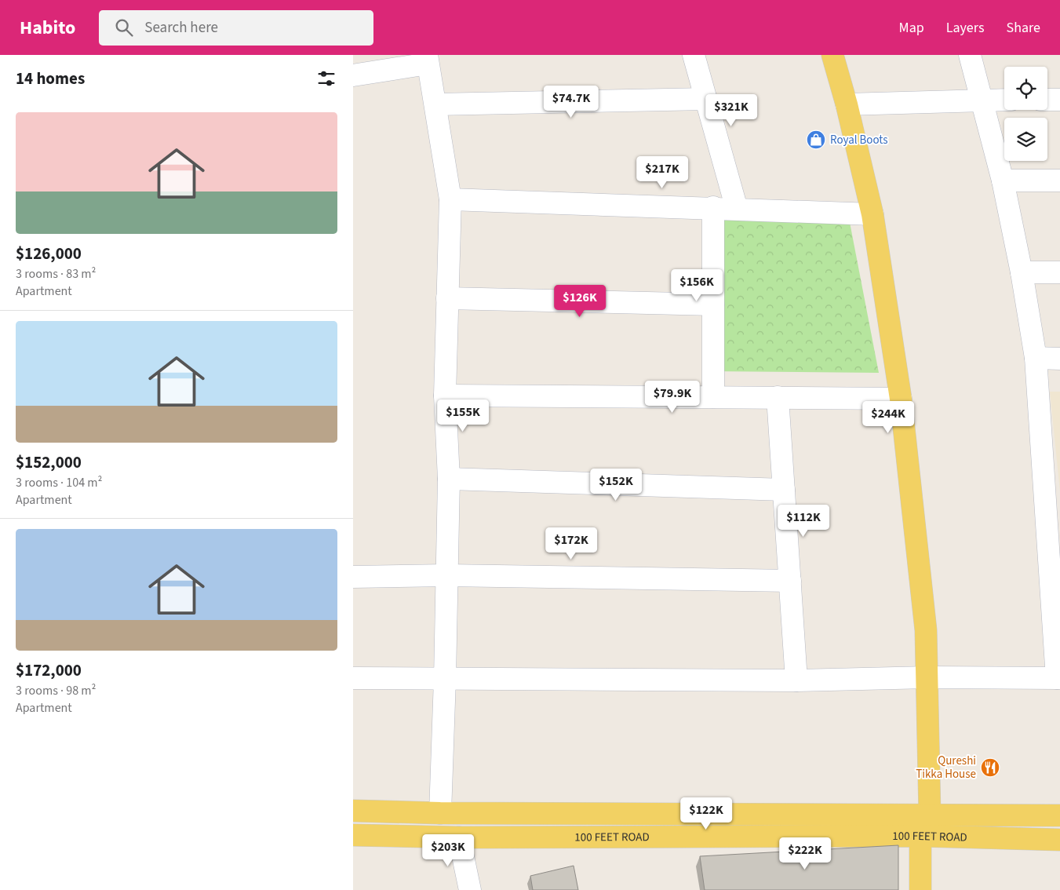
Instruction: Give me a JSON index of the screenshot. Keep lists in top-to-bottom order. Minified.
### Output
{"streets":{"main road":["100 FEET ROAD"]},"places":{"shop":["Royal Boots"],"restaurant":["Qureshi Tikka House"]},"page":{"header":"Habito","search":"Search here","nav":["Map","Layers","Share"],"heading":"14 homes","price":["$74.7K","$321K","$217K","$156K","$126K","$79.9K","$155K","$244K","$152K","$112K","$172K","$122K","$203K","$222K"],"list":[{"name":"$126,000","note":"3 rooms · 83 m² · Apartment"},{"name":"$152,000","note":"3 rooms · 104 m² · Apartment"},{"name":"$172,000","note":"3 rooms · 98 m² · Apartment"}]}}
